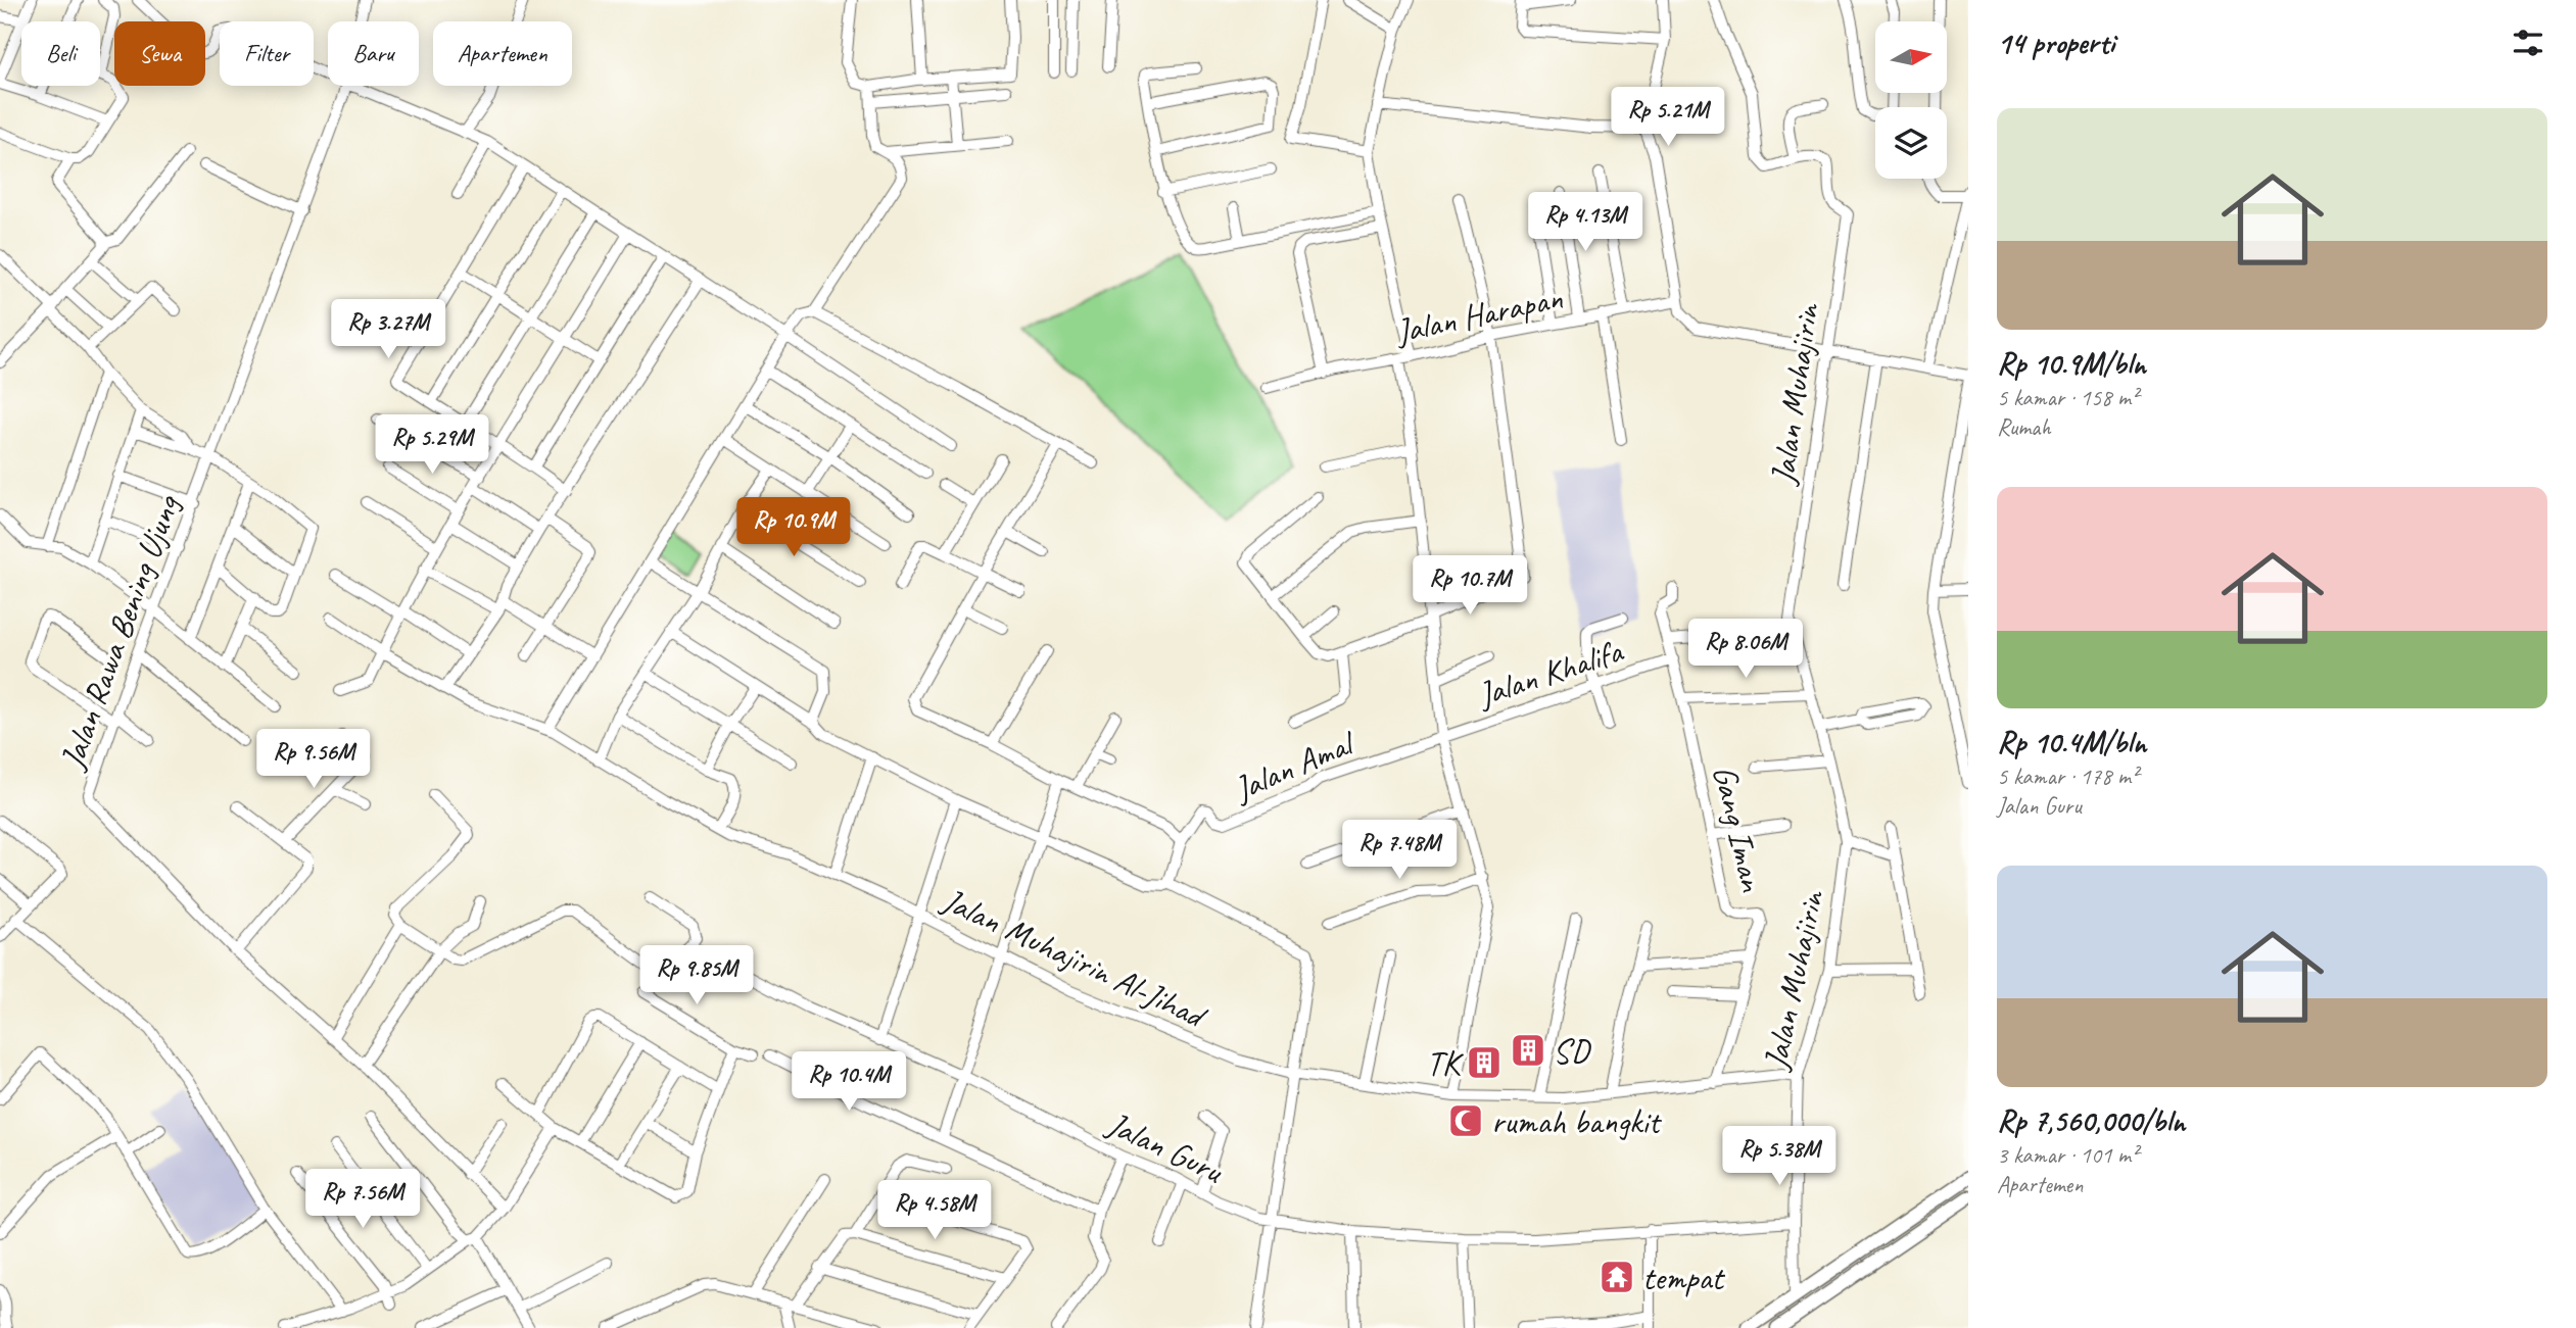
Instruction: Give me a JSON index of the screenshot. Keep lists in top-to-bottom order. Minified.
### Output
{"streets":{"street":["Jalan Harapan","Jalan Muhajirin","Jalan Rawa Bening Ujung","Jalan Khalifa","Jalan Amal","Gang Iman","Jalan Muhajirin Al-Jihad","Jalan Guru"]},"crossings":[["Jalan Muhajirin","Jalan Muhajirin Al-Jihad"],["Jalan Muhajirin","Jalan Guru"],["Jalan Khalifa","Jalan Amal"],["Jalan Khalifa","Gang Iman"],["Gang Iman","Jalan Muhajirin Al-Jihad"]],"places":{"building":["SD","TK"],"mosque":["rumah bangkit"],"temple":["tempat"]},"north":"right","page":{"heading":"14 properti","chip":["Beli","Sewa","Filter","Baru","Apartemen"],"list":[{"name":"Rp 10.9M/bln","note":"5 kamar · 158 m² · Rumah"},{"name":"Rp 10.4M/bln","note":"5 kamar · 178 m² · Jalan Guru"},{"name":"Rp 7,560,000/bln","note":"3 kamar · 101 m² · Apartemen"}],"price":["Rp 5.21M","Rp 4.13M","Rp 3.27M","Rp 5.29M","Rp 10.9M","Rp 10.7M","Rp 8.06M","Rp 9.56M","Rp 7.48M","Rp 9.85M","Rp 10.4M","Rp 5.38M","Rp 7.56M","Rp 4.58M"]}}
